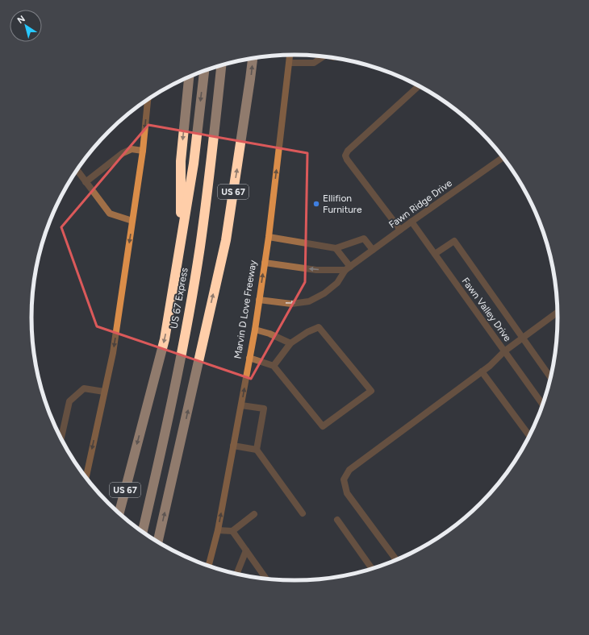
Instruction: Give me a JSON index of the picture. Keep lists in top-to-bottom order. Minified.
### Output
{"streets":{"highway":["US 67","US 67 Express"],"main road":["Marvin D Love Freeway"],"street":["Fawn Ridge Drive","Fawn Valley Drive"]},"crossings":[["Fawn Ridge Drive","Marvin D Love Freeway"],["Fawn Ridge Drive","Fawn Valley Drive"]],"one_way":["Marvin D Love Freeway"],"places":["Ellifion Furniture"],"north":"top left"}
